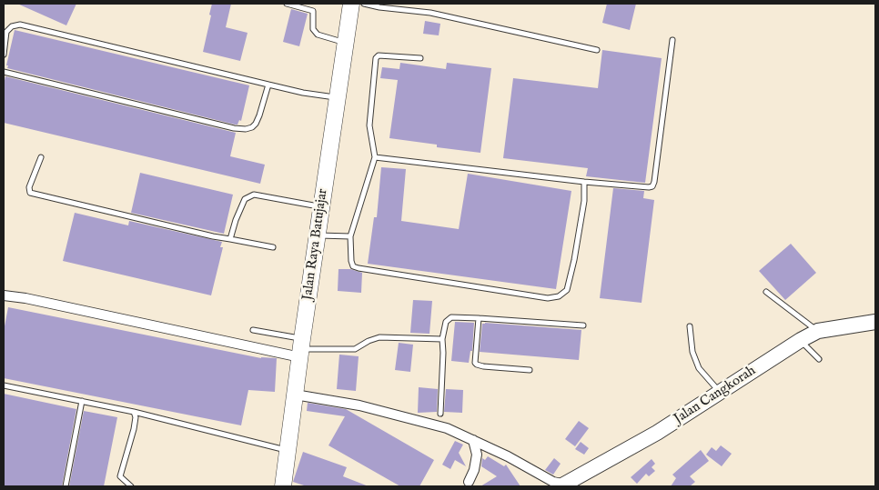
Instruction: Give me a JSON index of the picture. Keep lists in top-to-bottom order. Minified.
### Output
{"streets":{"highway":["Jalan Raya Batujajar"],"main road":["Jalan Cangkorah"]}}
